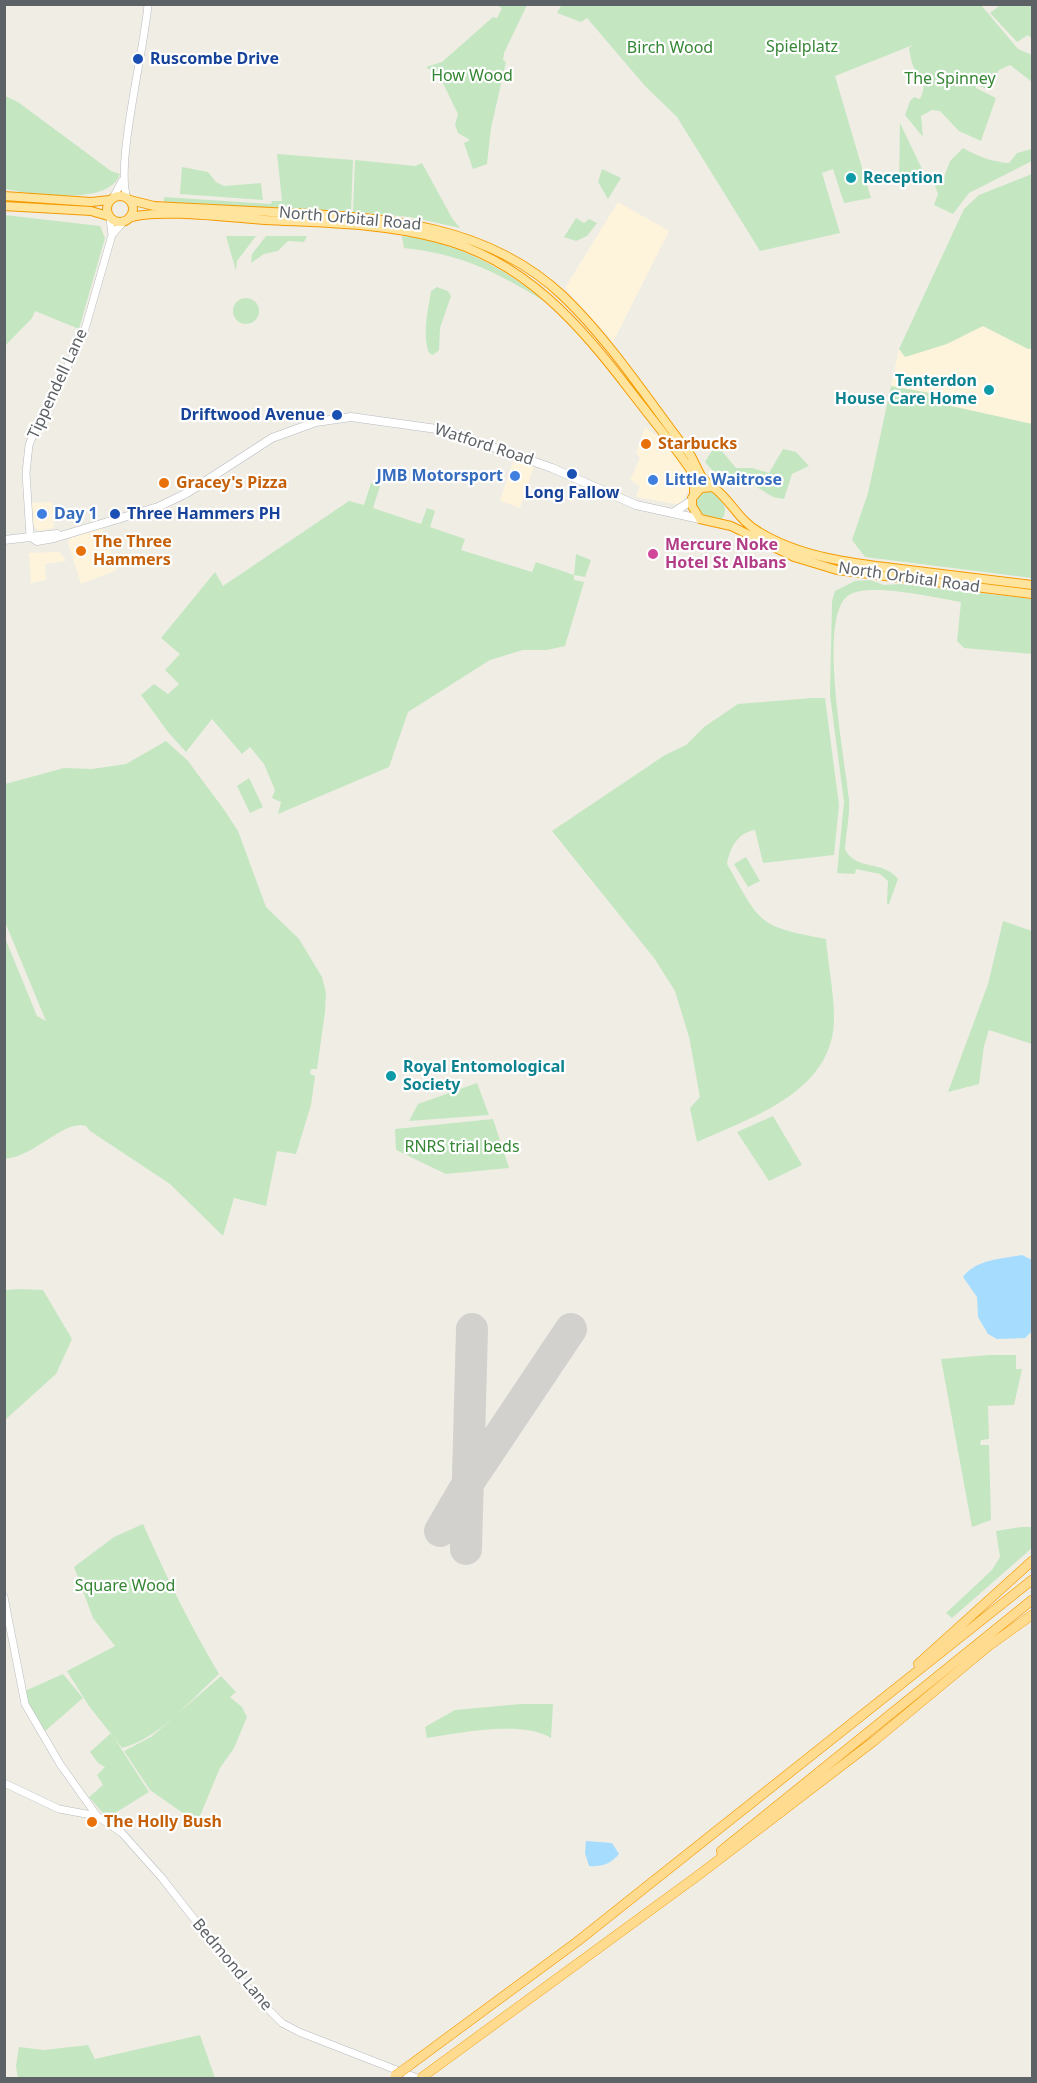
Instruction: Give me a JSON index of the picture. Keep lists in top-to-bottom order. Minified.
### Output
{"streets":{"highway":["North Orbital Road"],"main road":["Watford Road"],"street":["Tippendell Lane","Bedmond Lane"]},"crossings":[["North Orbital Road","Tippendell Lane"],["North Orbital Road","Watford Road"],["Tippendell Lane","Watford Road"]],"parks":["Spielplatz","Birch Wood","How Wood","The Spinney","RNRS trial beds","Square Wood"],"places":["Ruscombe Drive","Reception","Tenterdon House Care Home","Driftwood Avenue","Starbucks","Long Fallow","JMB Motorsport","Little Waitrose","Gracey's Pizza","Day 1","Three Hammers PH","The Three Hammers","Mercure Noke Hotel St Albans","Royal Entomological Society","The Holly Bush"]}
